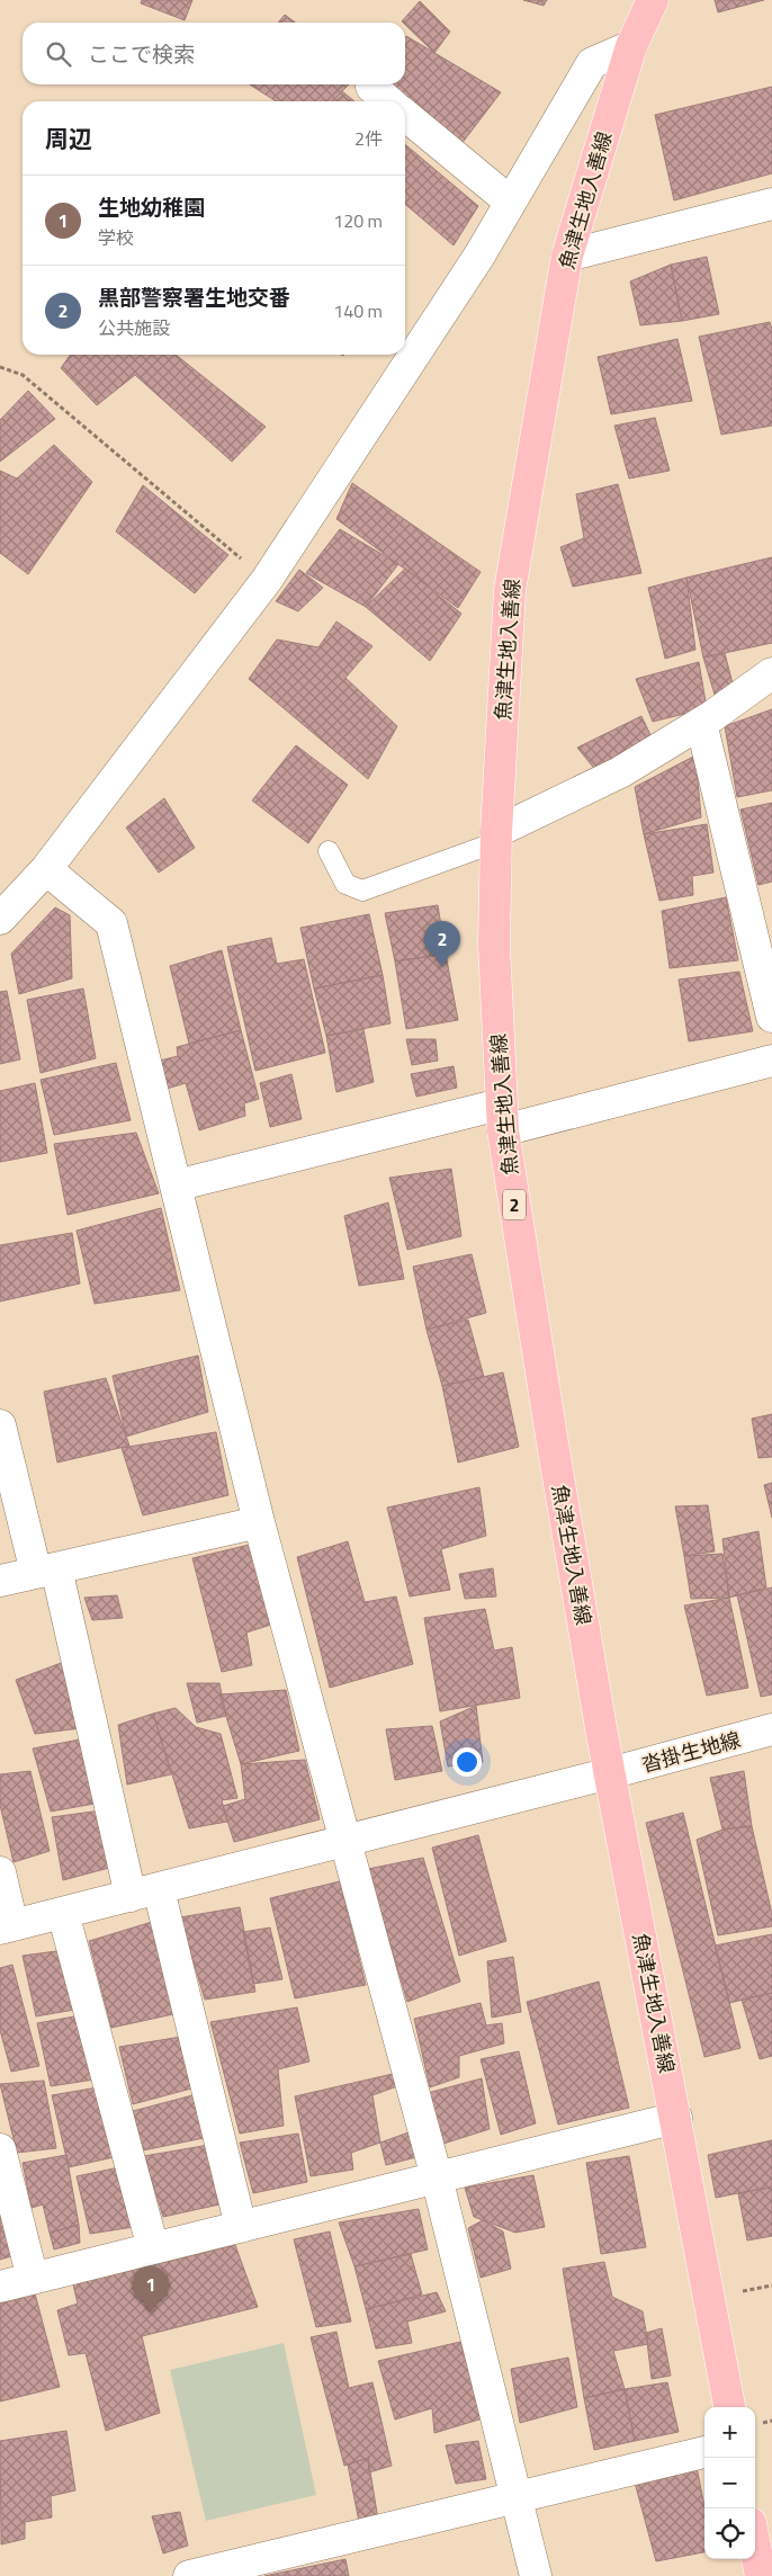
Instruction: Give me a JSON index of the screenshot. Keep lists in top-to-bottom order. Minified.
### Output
{"streets":{"main road":["魚津生地入善線","2"],"street":["沓掛生地線"]},"crossings":[["魚津生地入善線","沓掛生地線"]],"page":{"search":"ここで検索","heading":["周辺","2件"],"list":[{"mark":"1","name":"生地幼稚園","note":"学校","value":"120 m"},{"mark":"2","name":"黒部警察署生地交番","note":"公共施設","value":"140 m"}],"pins":["2","1"],"map_buttons":["+","−"]}}
